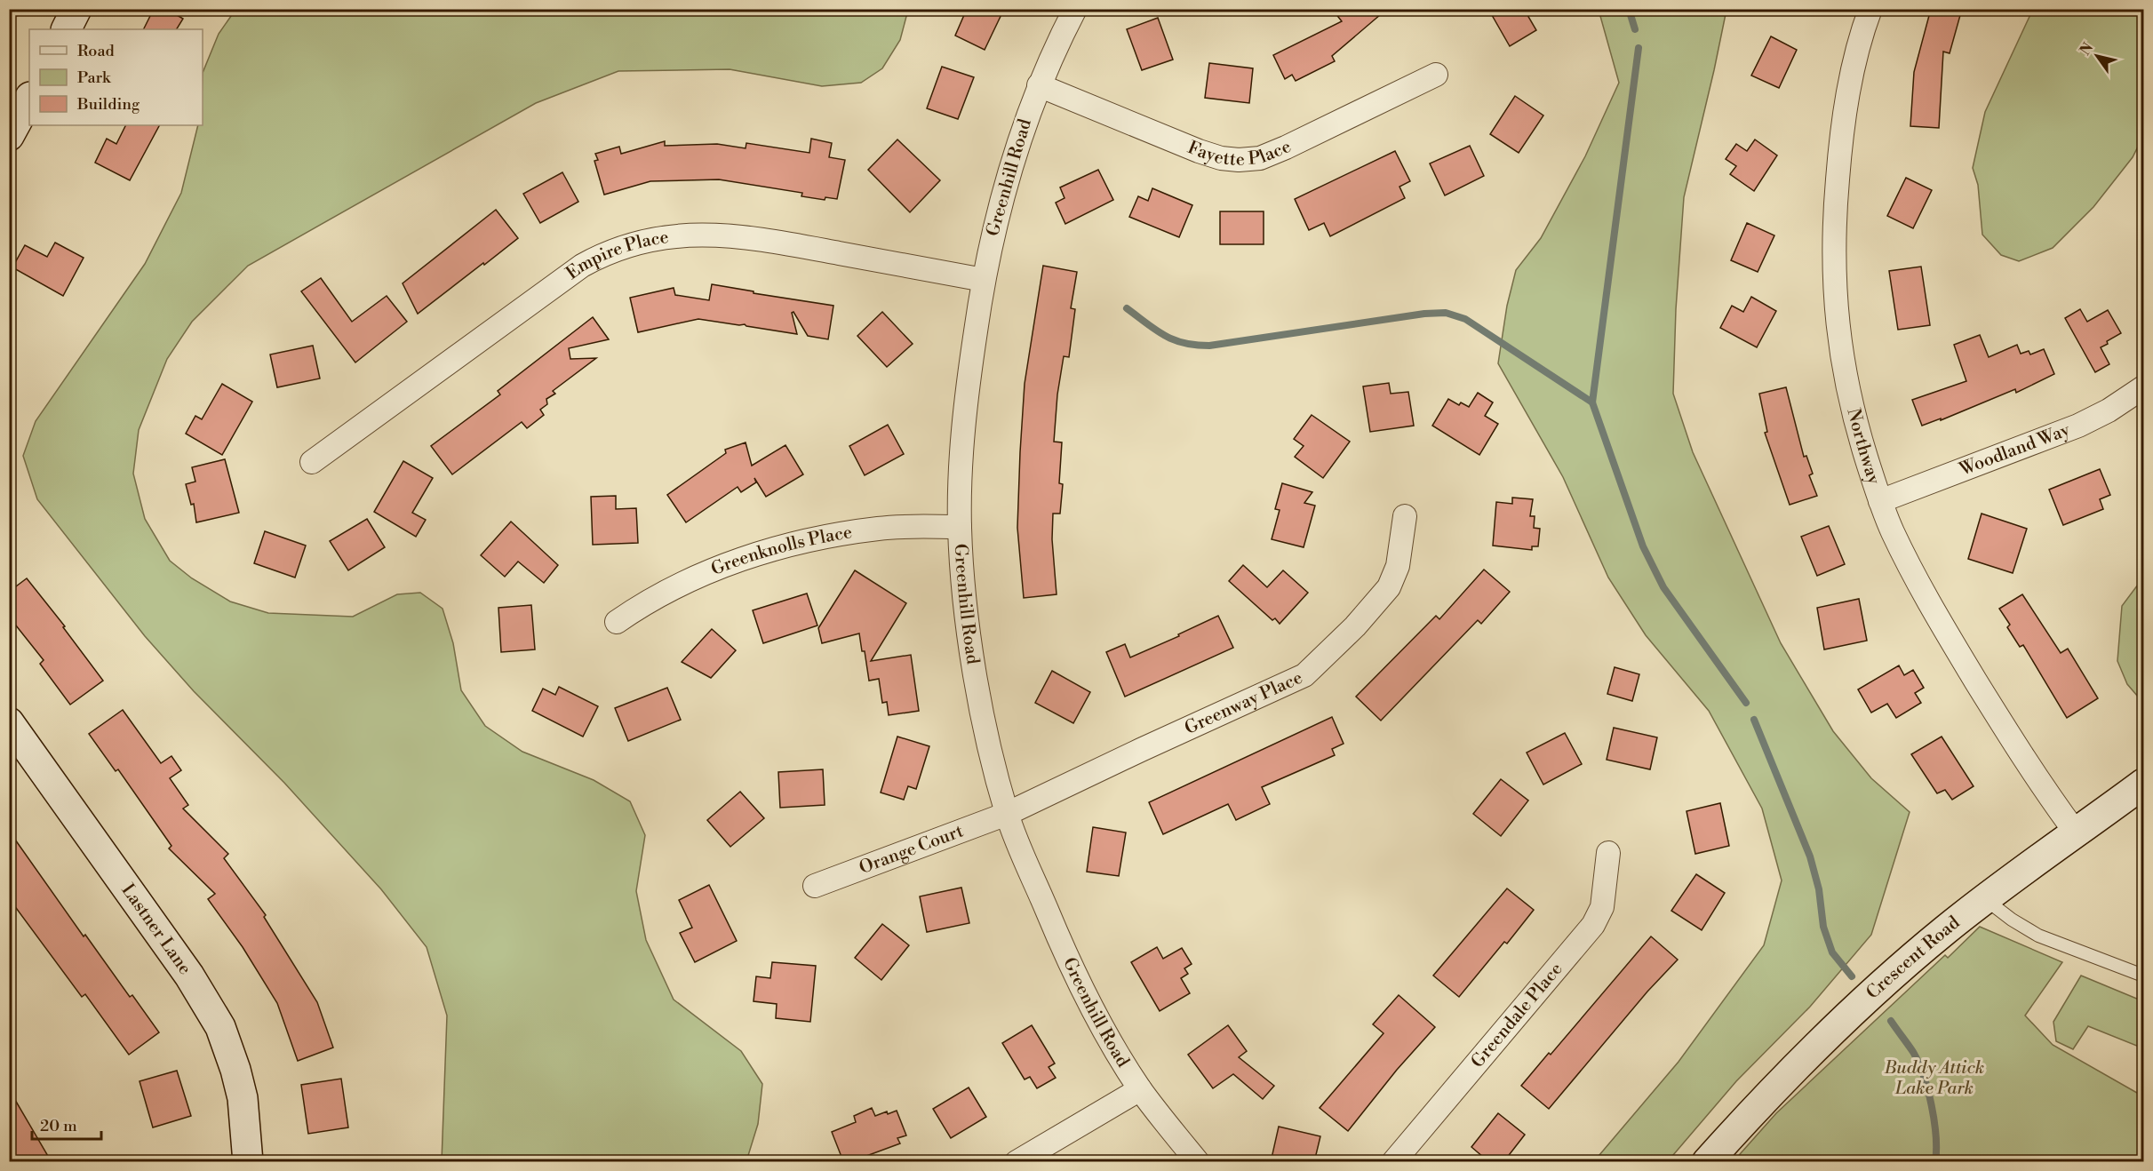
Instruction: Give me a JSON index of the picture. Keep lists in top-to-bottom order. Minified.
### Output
{"streets":{"street":["Fayette Place","Greenhill Road","Empire Place","Northway","Woodland Way","Greenknolls Place","Greenway Place","Orange Court","Lastner Lane","Crescent Road","Greendale Place"]},"crossings":[["Fayette Place","Greenhill Road"],["Greenhill Road","Empire Place"],["Greenhill Road","Greenknolls Place"],["Greenhill Road","Greenway Place"],["Greenhill Road","Orange Court"],["Northway","Woodland Way"],["Northway","Crescent Road"],["Greenway Place","Orange Court"]],"parks":["Buddy Attick Lake Park"],"legend":["Road","Park","Building"],"scale_bar":"20 m","north":"top left"}
